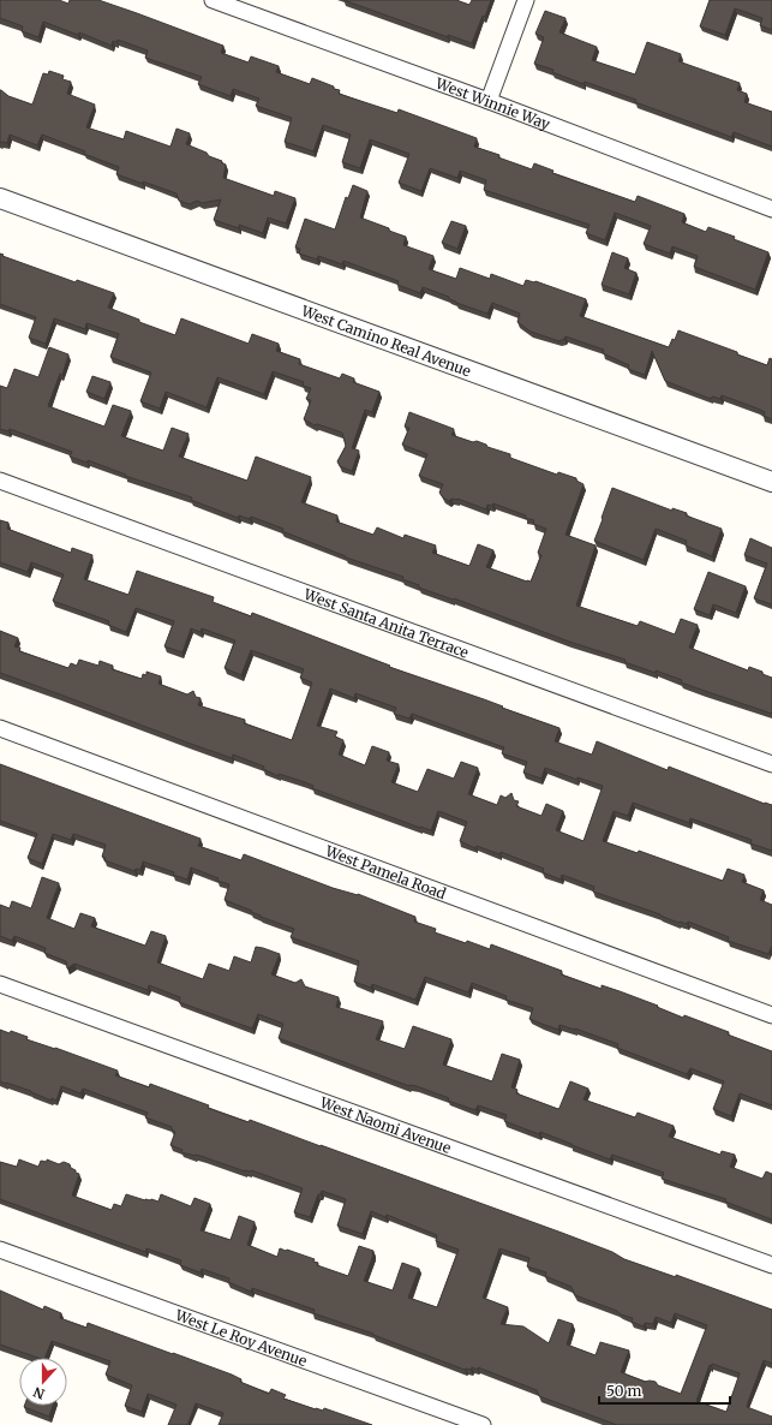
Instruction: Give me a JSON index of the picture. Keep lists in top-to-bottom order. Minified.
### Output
{"streets":{"street":["West Winnie Way","West Camino Real Avenue","West Santa Anita Terrace","West Pamela Road","West Naomi Avenue","West Le Roy Avenue"]},"scale_bar":"50 m","north":"bottom"}
